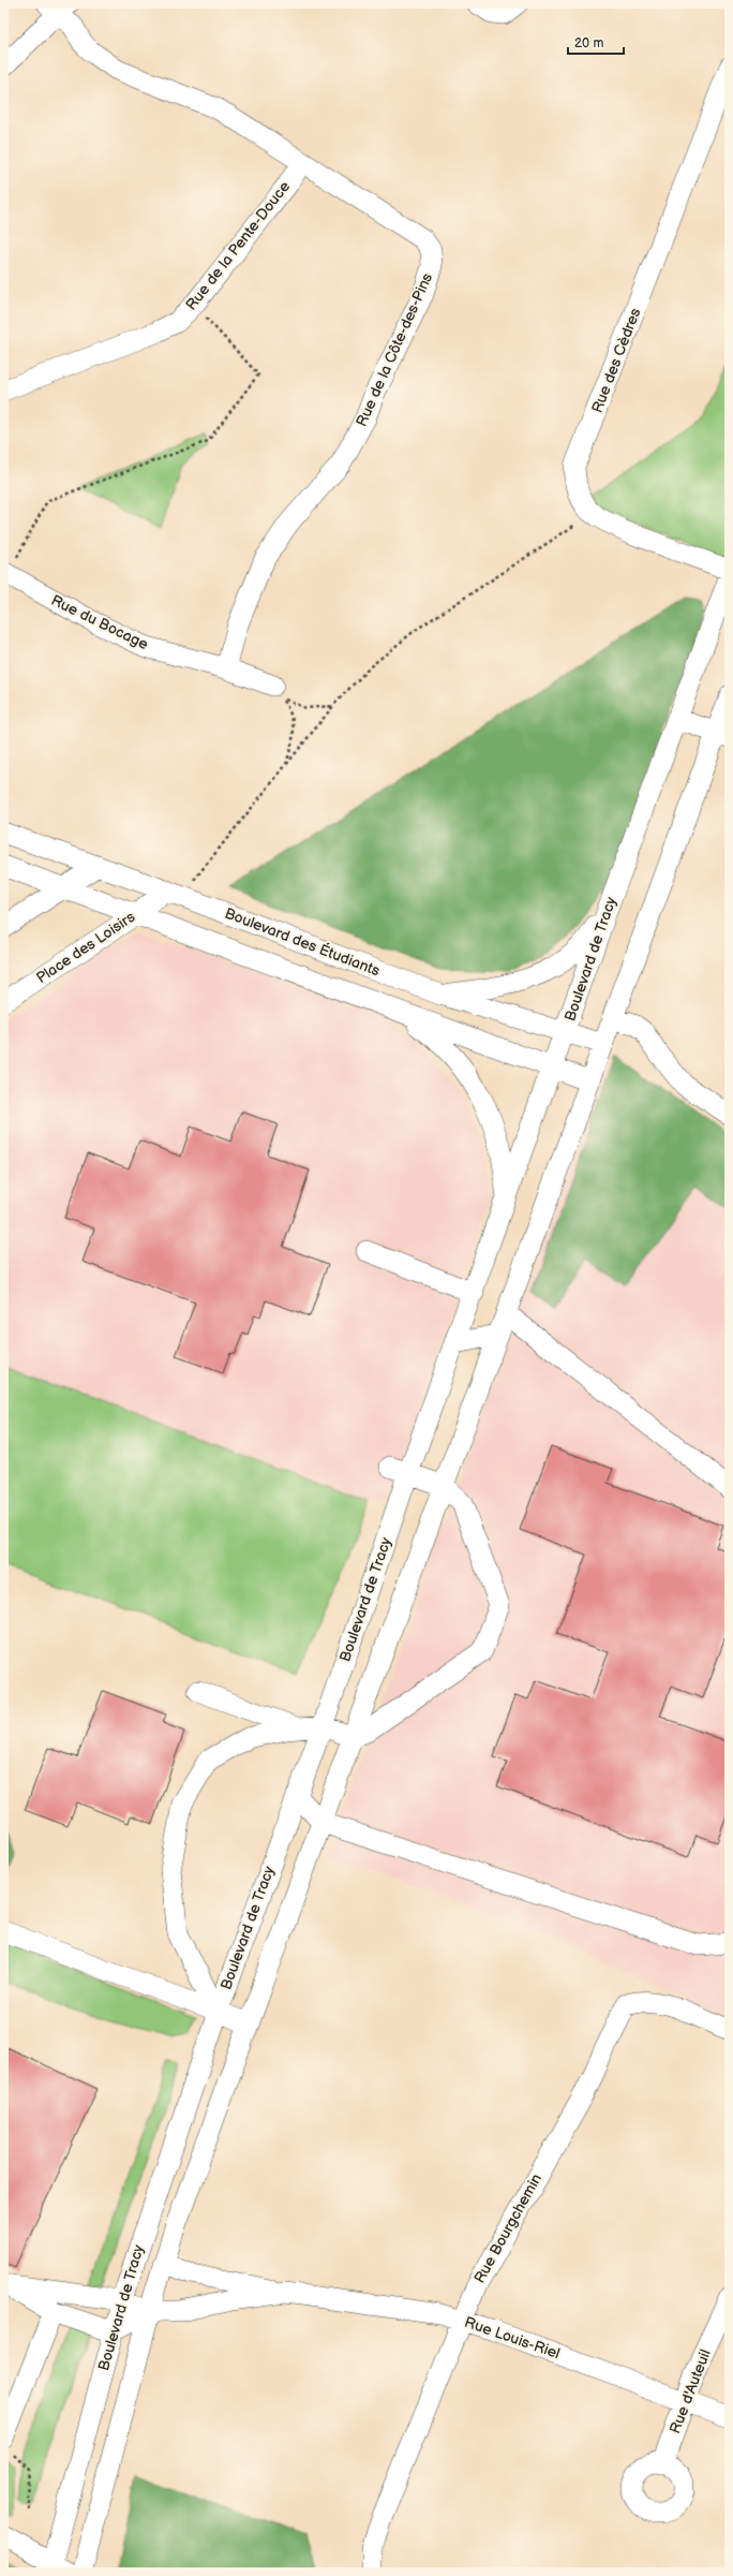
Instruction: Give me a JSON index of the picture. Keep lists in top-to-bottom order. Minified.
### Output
{"streets":{"street":["Rue de la Pente-Douce","Rue de la Côte-des-Pins","Rue des Cèdres","Rue du Bocage","Boulevard des Étudiants","Place des Loisirs","Boulevard de Tracy","Rue Bourgchemin","Rue Louis-Riel","Rue d'Auteuil"]},"crossings":[["Rue de la Pente-Douce","Rue de la Côte-des-Pins"],["Rue de la Côte-des-Pins","Rue du Bocage"],["Boulevard des Étudiants","Place des Loisirs"],["Boulevard des Étudiants","Boulevard de Tracy"],["Boulevard de Tracy","Rue Louis-Riel"],["Rue Bourgchemin","Rue Louis-Riel"],["Rue Louis-Riel","Rue d'Auteuil"]],"scale_bar":"20 m"}
